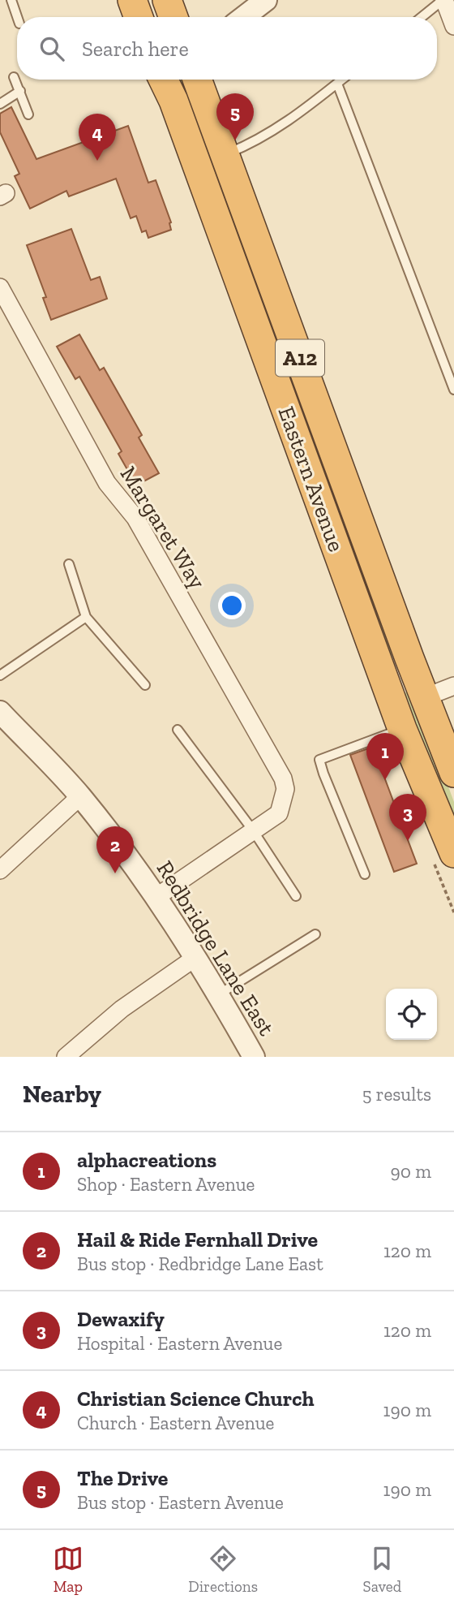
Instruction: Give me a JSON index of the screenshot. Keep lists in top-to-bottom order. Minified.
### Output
{"streets":{"highway":["A12","Eastern Avenue"],"street":["Margaret Way","Redbridge Lane East"]},"crossings":[["Margaret Way","Redbridge Lane East"]],"page":{"search":"Search here","pins":["5","4","1","3","2"],"heading":["Nearby","5 results"],"list":[{"mark":"1","name":"alphacreations","note":"Shop · Eastern Avenue","value":"90 m"},{"mark":"2","name":"Hail & Ride Fernhall Drive","note":"Bus stop · Redbridge Lane East","value":"120 m"},{"mark":"3","name":"Dewaxify","note":"Hospital · Eastern Avenue","value":"120 m"},{"mark":"4","name":"Christian Science Church","note":"Church · Eastern Avenue","value":"190 m"},{"mark":"5","name":"The Drive","note":"Bus stop · Eastern Avenue","value":"190 m"}],"nav":["Map","Directions","Saved"]}}
